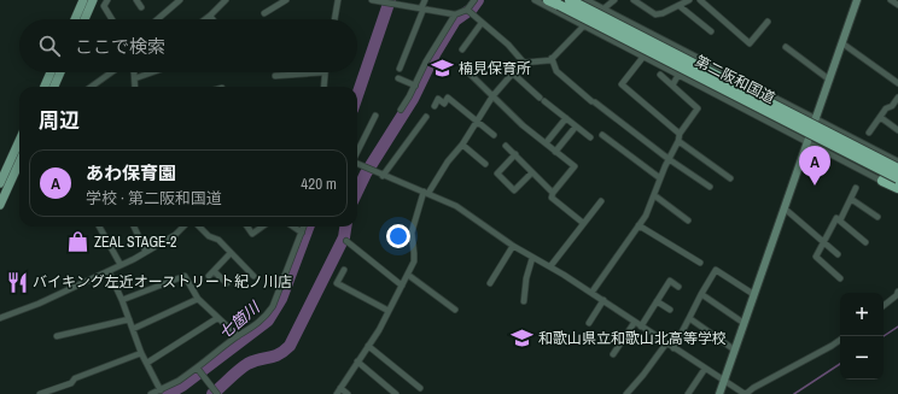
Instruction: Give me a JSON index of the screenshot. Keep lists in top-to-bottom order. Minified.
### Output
{"streets":{"highway":["第二阪和国道"]},"water":["七箇川"],"places":{"school or university":["楠見保育所","和歌山県立和歌山北高等学校"],"shop":["ZEAL STAGE-2"],"restaurant":["バイキング左近オーストリート紀ノ川店"]},"page":{"search":"ここで検索","heading":"周辺","pins":"A","list":[{"mark":"A","name":"あわ保育園","note":"学校 · 第二阪和国道","value":"420 m"}],"map_buttons":["+","−"]}}
